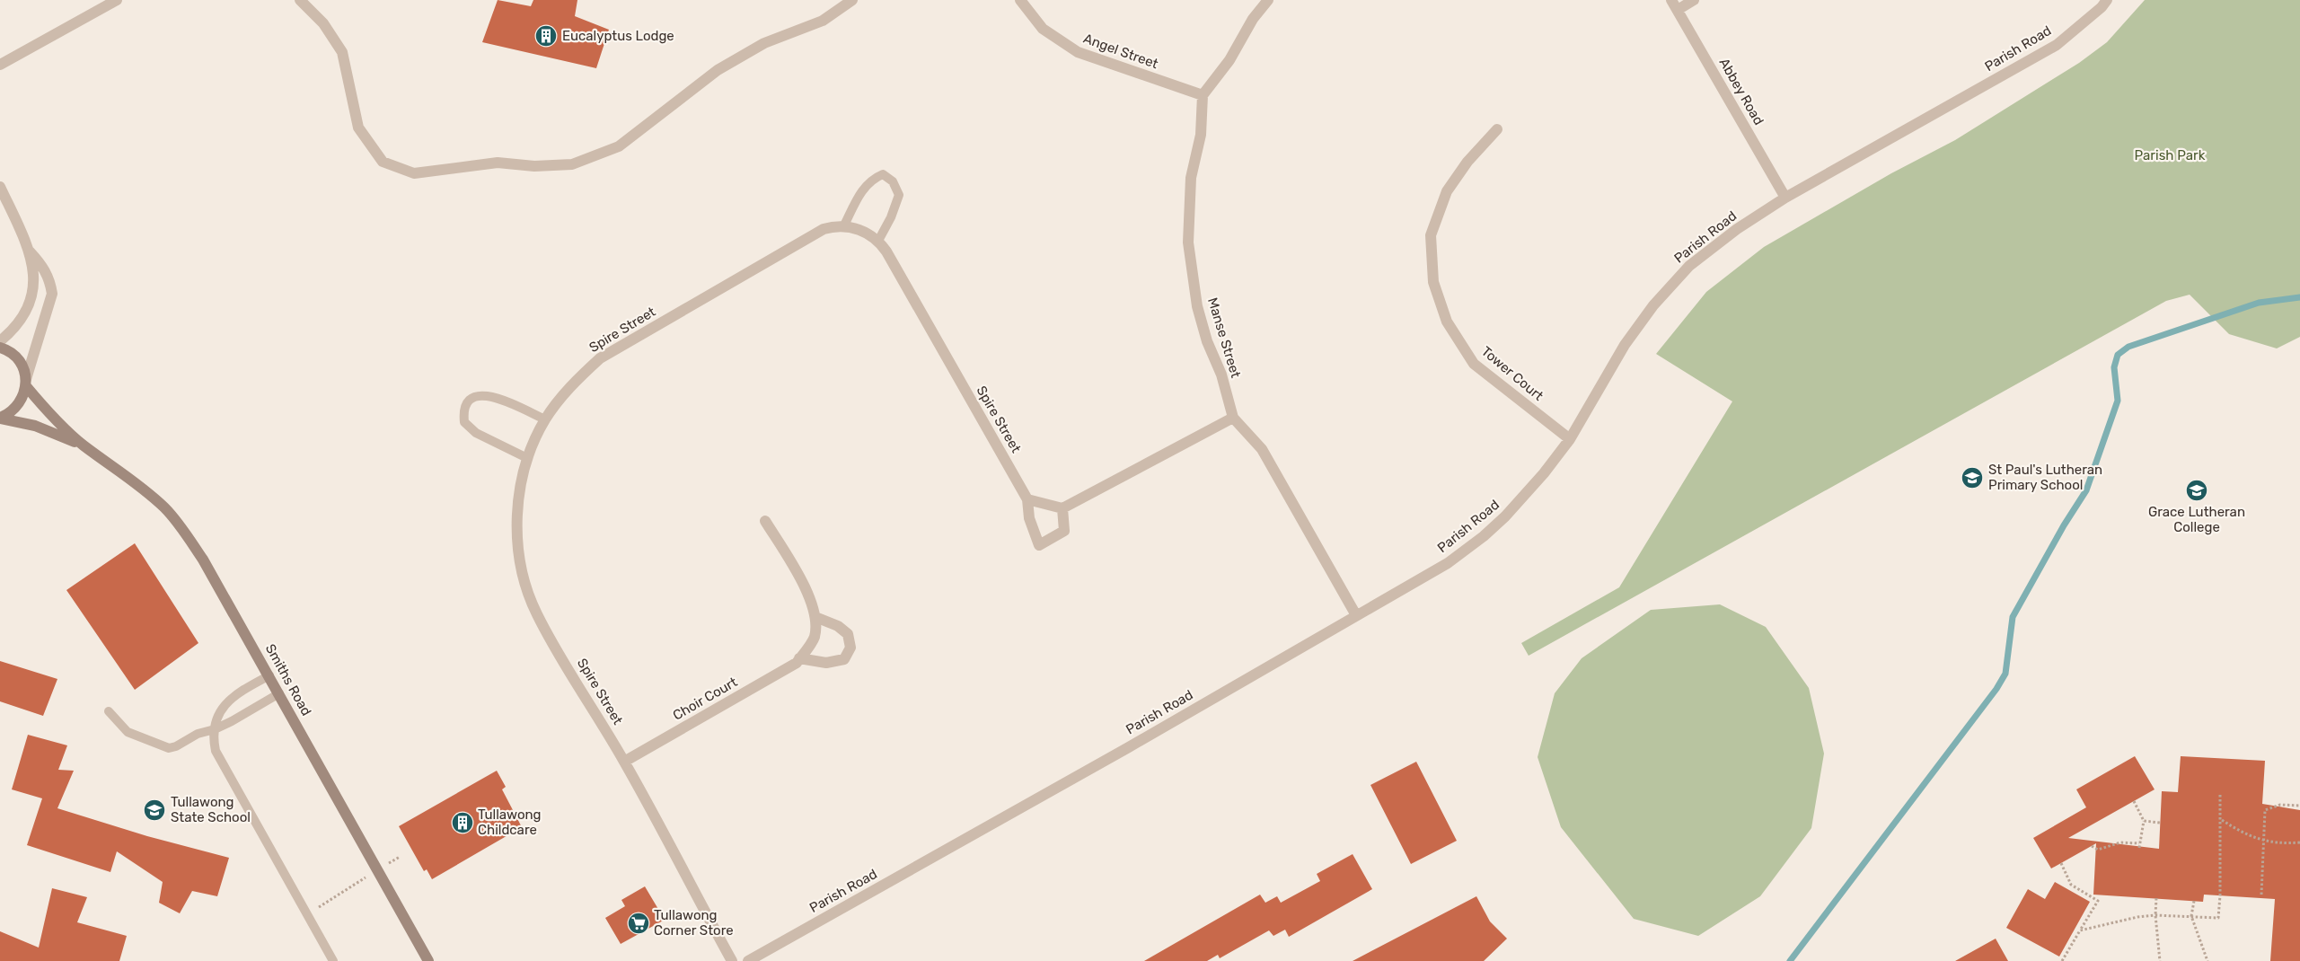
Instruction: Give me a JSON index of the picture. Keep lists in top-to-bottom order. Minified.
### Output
{"streets":{"main road":["Smiths Road"],"street":["Parish Road","Angel Street","Abbey Road","Spire Street","Manse Street","Tower Court","Choir Court"]},"crossings":[["Parish Road","Abbey Road"],["Parish Road","Manse Street"],["Parish Road","Tower Court"],["Angel Street","Manse Street"],["Spire Street","Choir Court"]],"parks":["Parish Park"],"places":{"building":["Eucalyptus Lodge","Tullawong Childcare"],"school or university":["St Paul's Lutheran Primary School","Grace Lutheran College","Tullawong State School"],"supermarket":["Tullawong Corner Store"]}}
